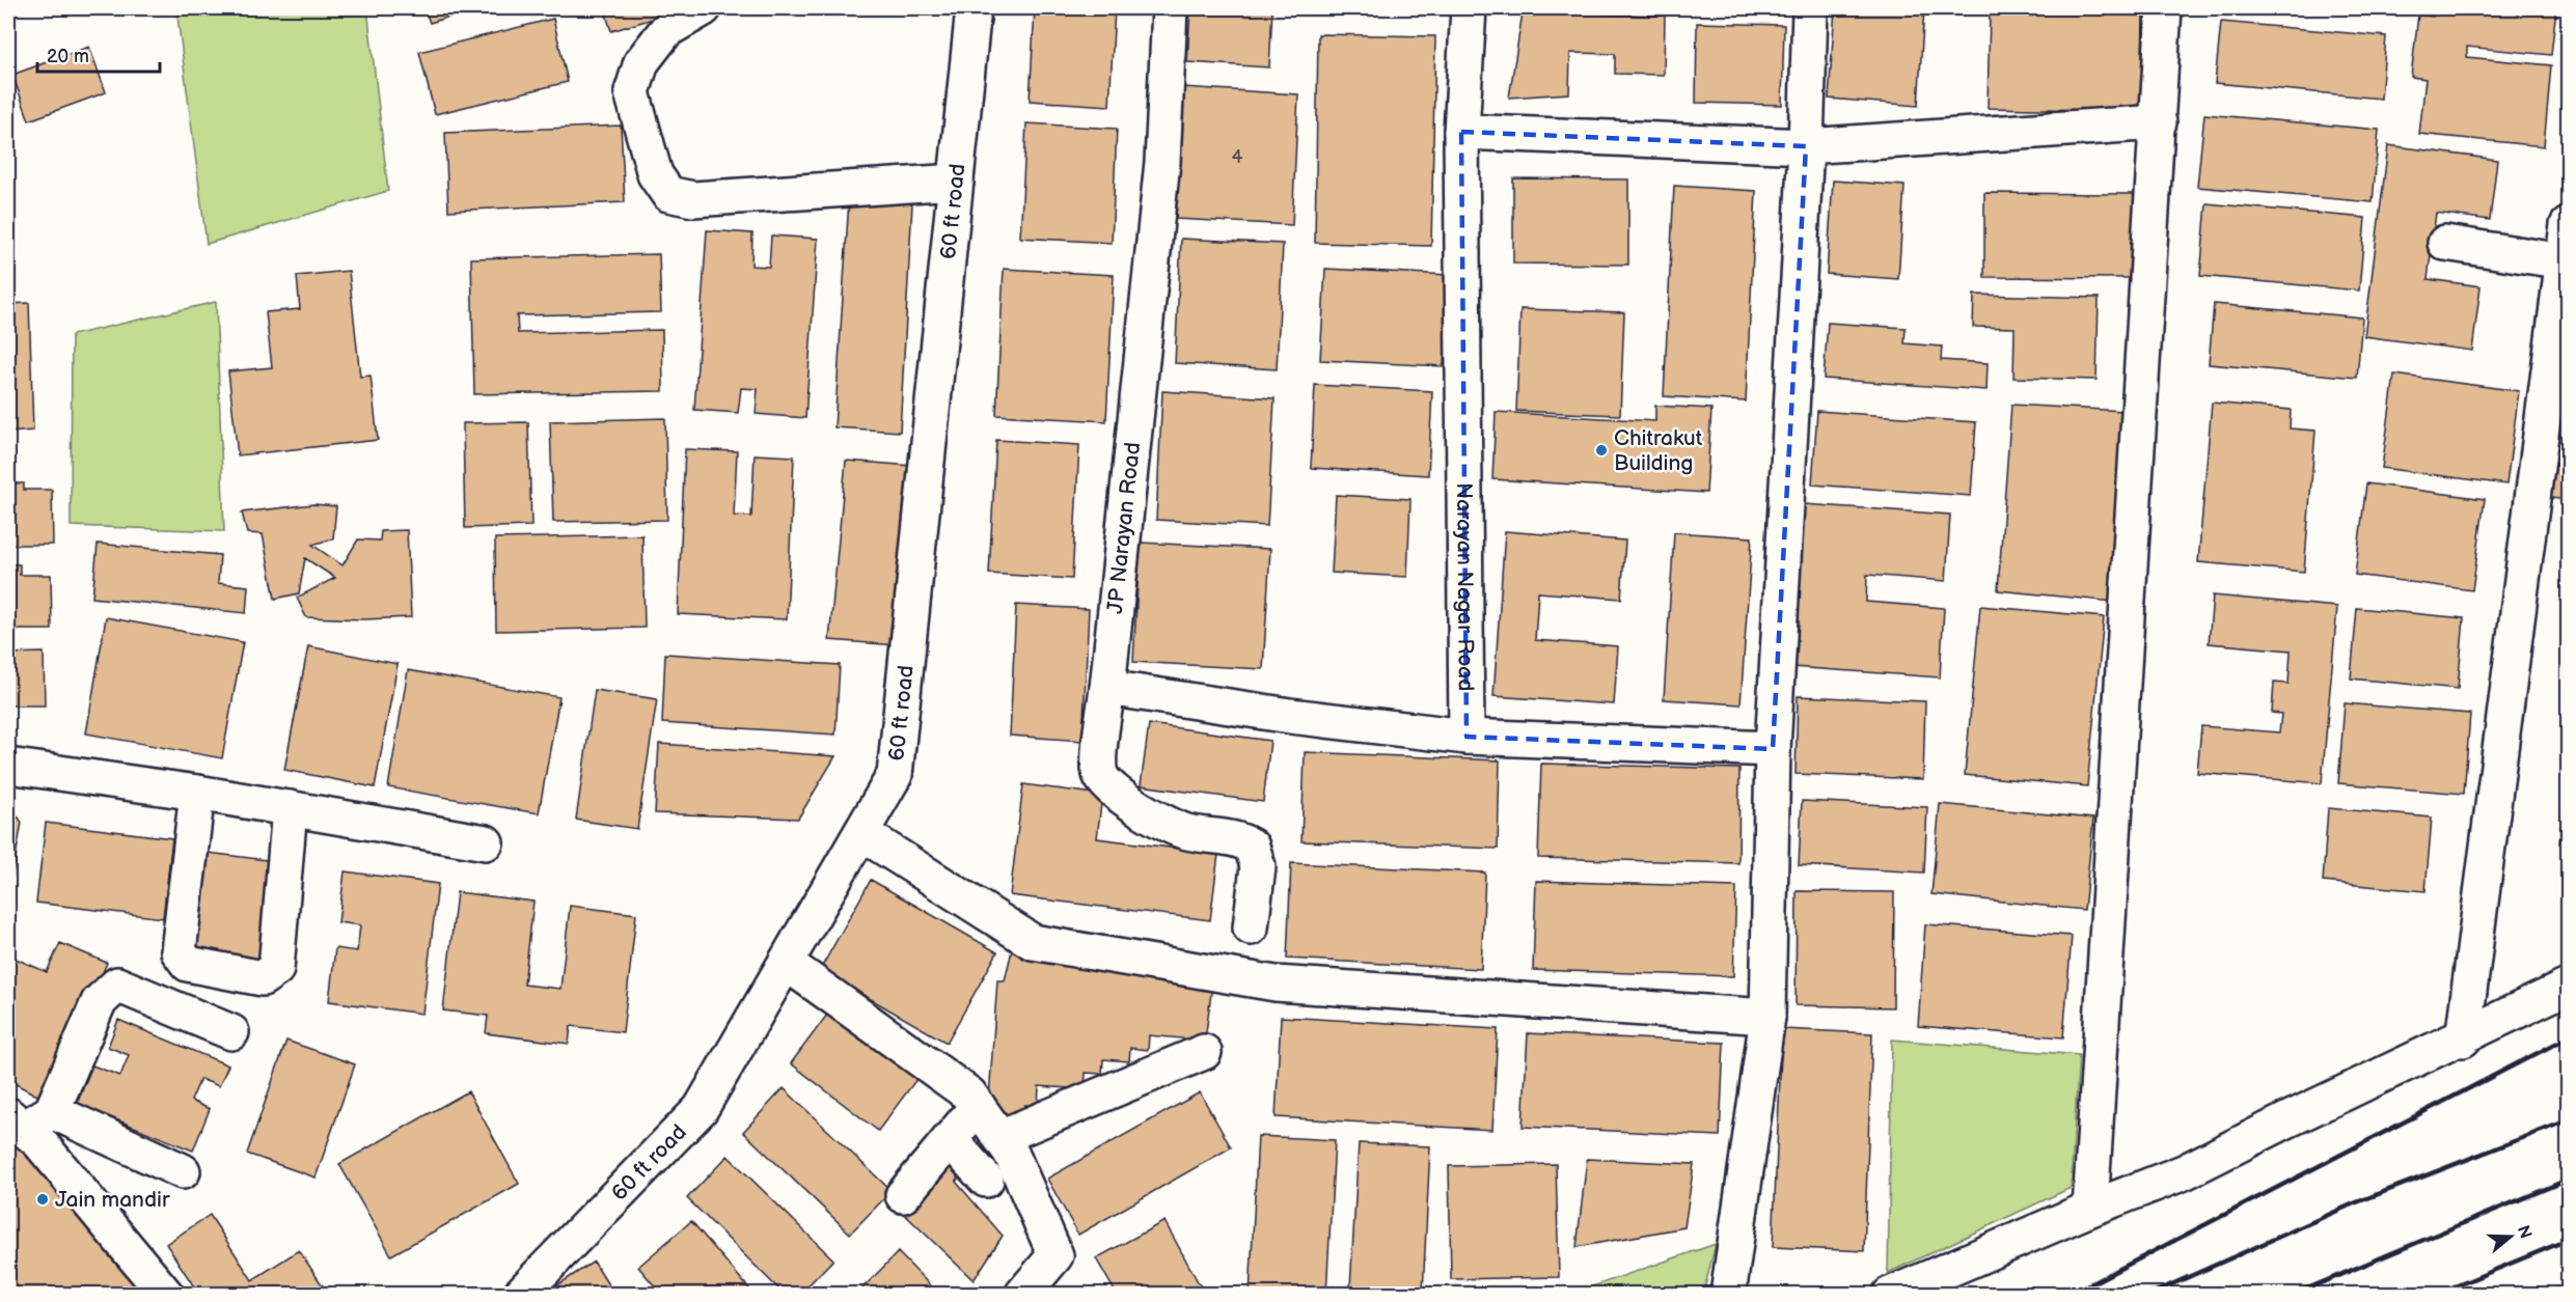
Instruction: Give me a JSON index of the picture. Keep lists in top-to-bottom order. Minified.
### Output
{"streets":{"street":["60 ft road","JP Narayan Road","Narayan Nagar Road"]},"places":["Chitrakut Building","Jain mandir"],"house_numbers":["4"],"scale_bar":"20 m","north":"right"}
